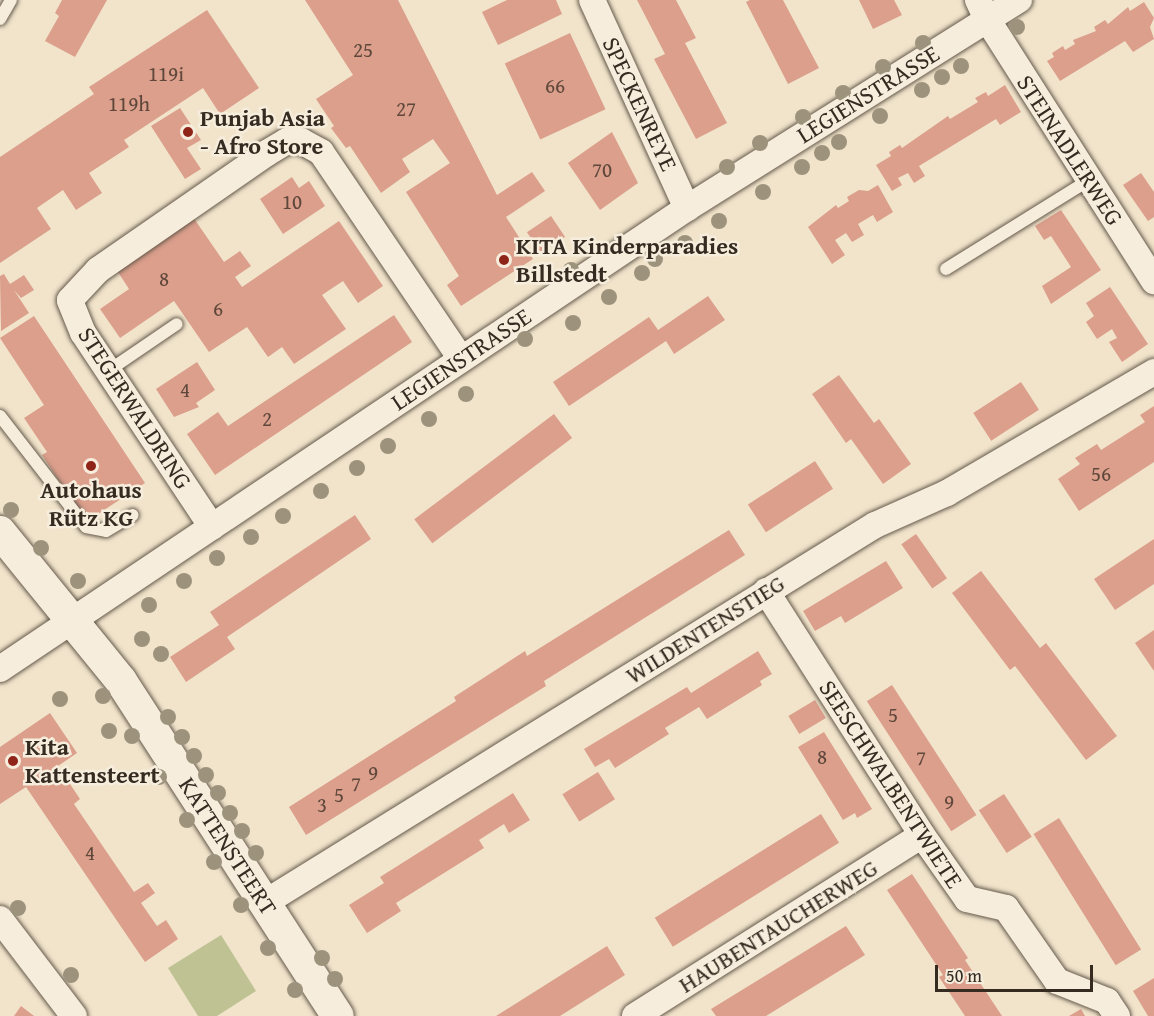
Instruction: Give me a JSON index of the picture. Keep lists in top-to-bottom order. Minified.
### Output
{"streets":{"street":["LEGIENSTRASSE","SPECKENREYE","STEINADLERWEG","STEGERWALDRING","WILDENTENSTIEG","SEESCHWALBENTWIETE","KATTENSTEERT","HAUBENTAUCHERWEG"]},"crossings":[["LEGIENSTRASSE","SPECKENREYE"],["LEGIENSTRASSE","STEINADLERWEG"],["LEGIENSTRASSE","STEGERWALDRING"],["LEGIENSTRASSE","KATTENSTEERT"],["WILDENTENSTIEG","SEESCHWALBENTWIETE"],["WILDENTENSTIEG","KATTENSTEERT"],["SEESCHWALBENTWIETE","HAUBENTAUCHERWEG"]],"places":["Punjab Asia - Afro Store","KITA Kinderparadies Billstedt","Autohaus Rütz KG","Kita Kattensteert"],"house_numbers":["25","119i","66","119h","27","70","10","8","6","4","2","56","5","8","7","9","7","5","9","3","4"],"scale_bar":"50 m"}
